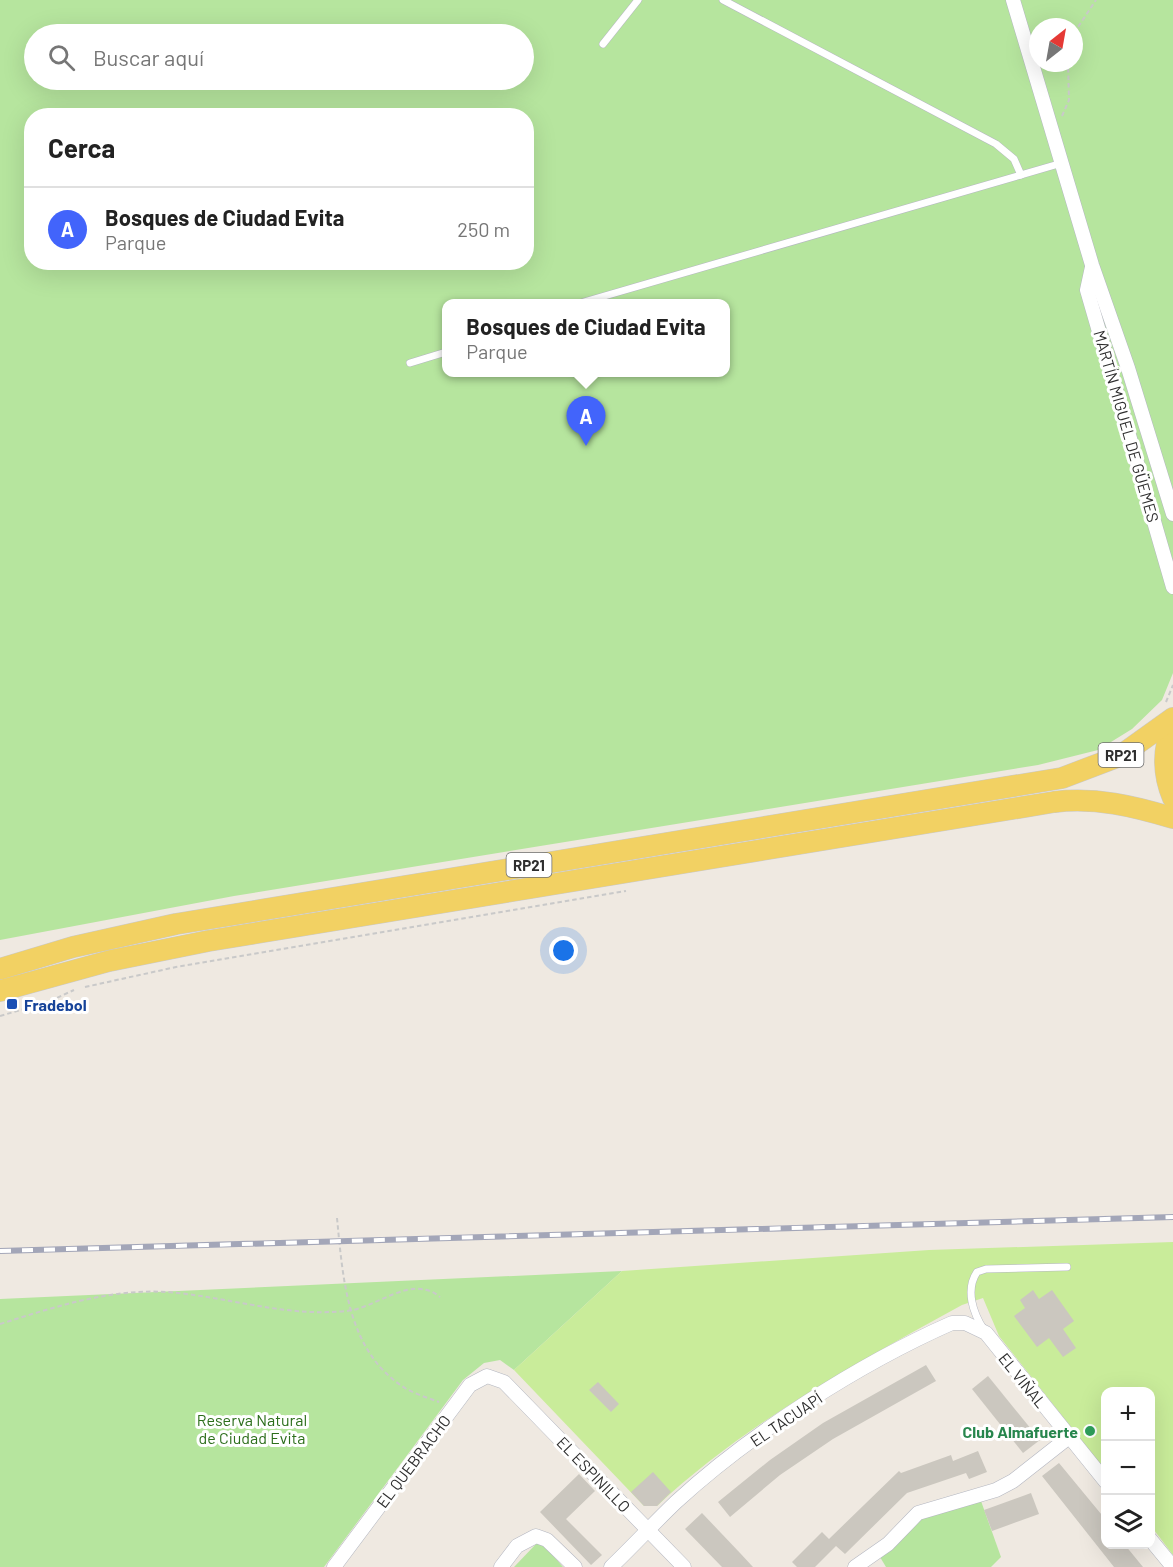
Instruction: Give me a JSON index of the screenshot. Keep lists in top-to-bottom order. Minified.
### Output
{"streets":{"main road":["RP21"],"street":["MARTÍN MIGUEL DE GÜEMES","EL VIÑAL","EL TACUAPÍ","EL QUEBRACHO","EL ESPINILLO"]},"crossings":[["EL VIÑAL","EL TACUAPÍ"],["EL TACUAPÍ","EL ESPINILLO"],["EL QUEBRACHO","EL ESPINILLO"]],"parks":["Reserva Natural de Ciudad Evita"],"places":{"transit":["Fradebol"],"other":["Club Almafuerte"]},"north":"top right","page":{"search":"Buscar aquí","heading":"Cerca","list":[{"mark":"A","name":"Bosques de Ciudad Evita","note":"Parque","value":"250 m"}],"popup":["Bosques de Ciudad Evita","Parque"],"pins":"A","map_buttons":["+","−"]}}
